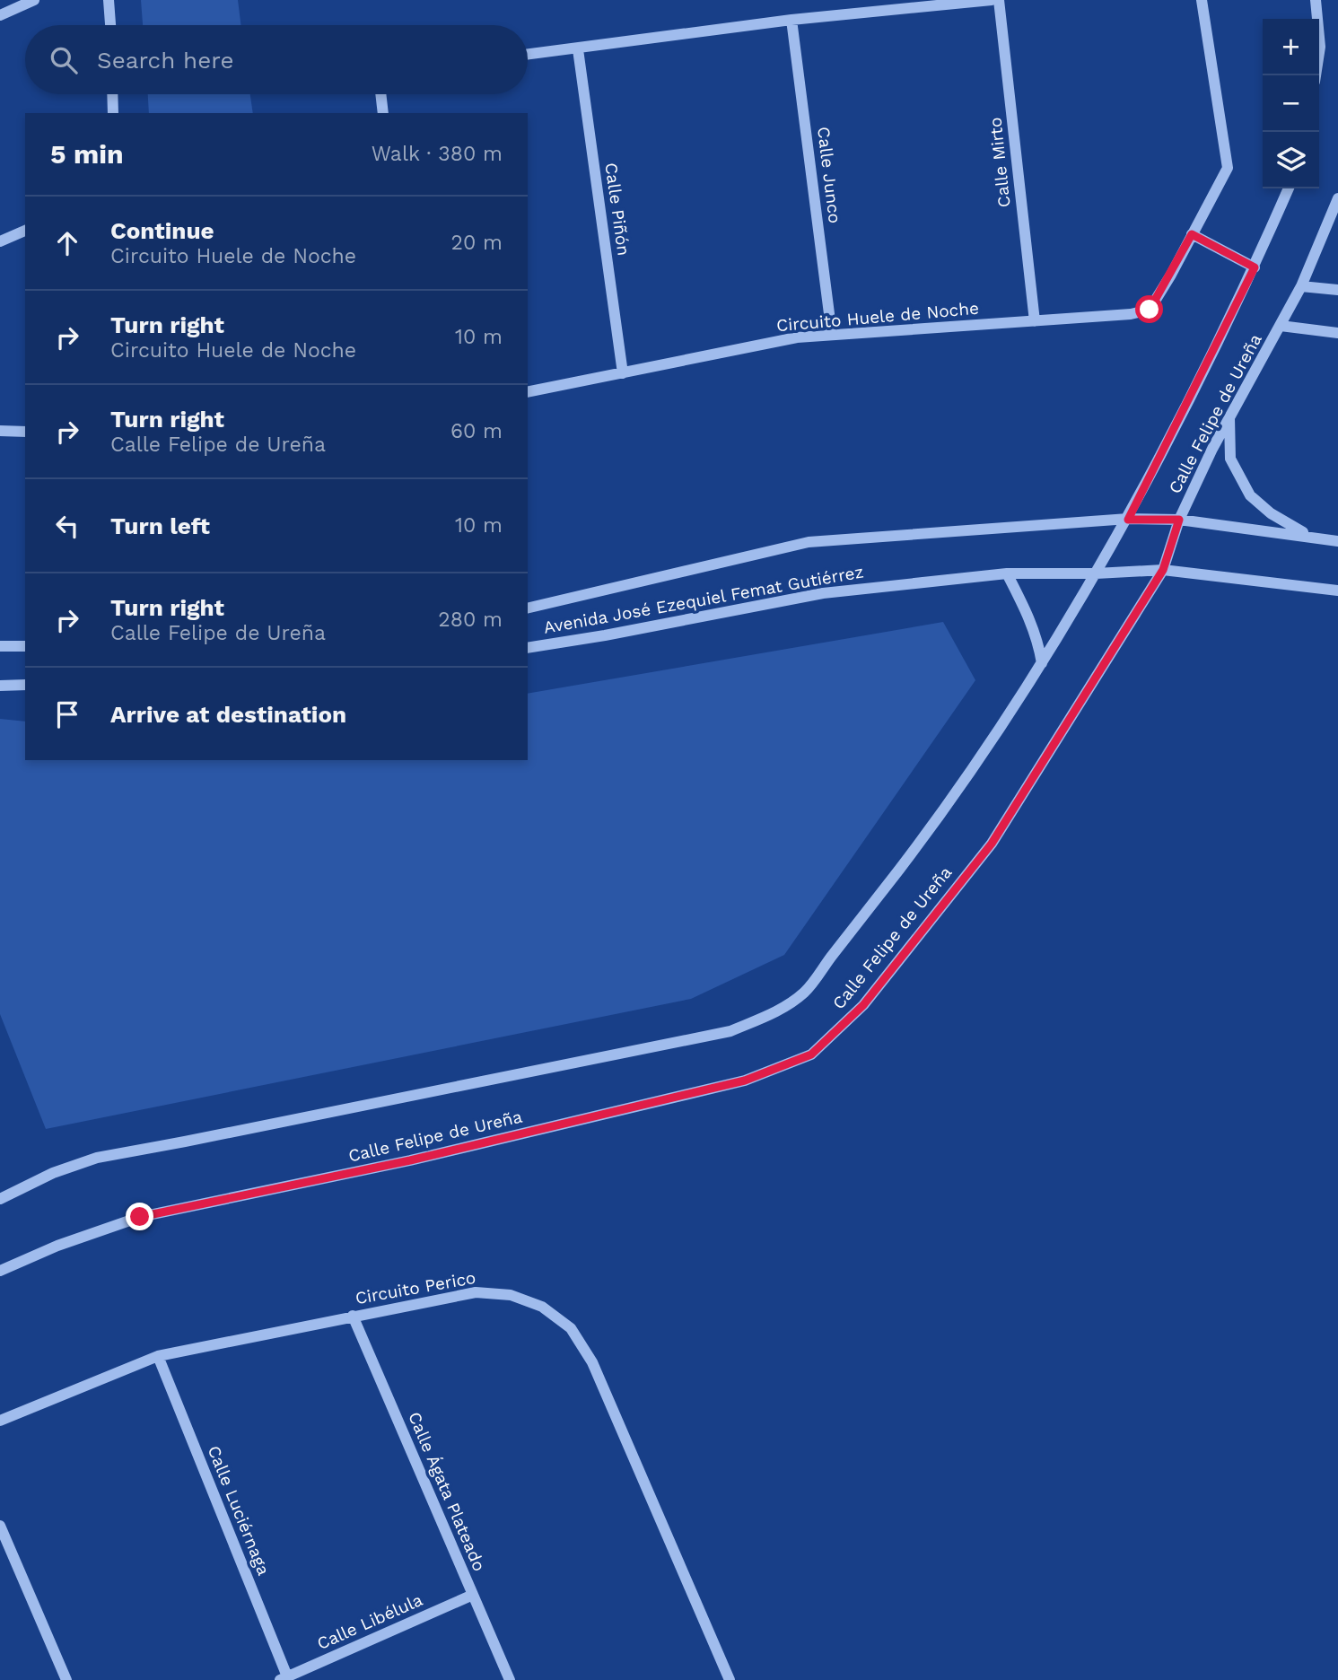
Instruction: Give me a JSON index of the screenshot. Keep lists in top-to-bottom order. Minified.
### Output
{"streets":{"street":["Calle Mirto","Calle Junco","Calle Piñón","Circuito Huele de Noche","Calle Felipe de Ureña","Avenida José Ezequiel Femat Gutiérrez","Circuito Perico","Calle Ágata Plateado","Calle Luciérnaga","Calle Libélula"]},"crossings":[["Calle Mirto","Circuito Huele de Noche"],["Calle Junco","Circuito Huele de Noche"],["Calle Piñón","Circuito Huele de Noche"],["Calle Felipe de Ureña","Avenida José Ezequiel Femat Gutiérrez"],["Circuito Perico","Calle Ágata Plateado"],["Circuito Perico","Calle Luciérnaga"],["Calle Ágata Plateado","Calle Libélula"],["Calle Luciérnaga","Calle Libélula"]],"page":{"map_buttons":["+","−"],"search":"Search here","heading":["5 min","Walk · 380 m"],"list":[["Continue","Circuito Huele de Noche","20 m"],["Turn right","Circuito Huele de Noche","10 m"],["Turn right","Calle Felipe de Ureña","60 m"],["Turn left","10 m"],["Turn right","Calle Felipe de Ureña","280 m"],"Arrive at destination"]}}
